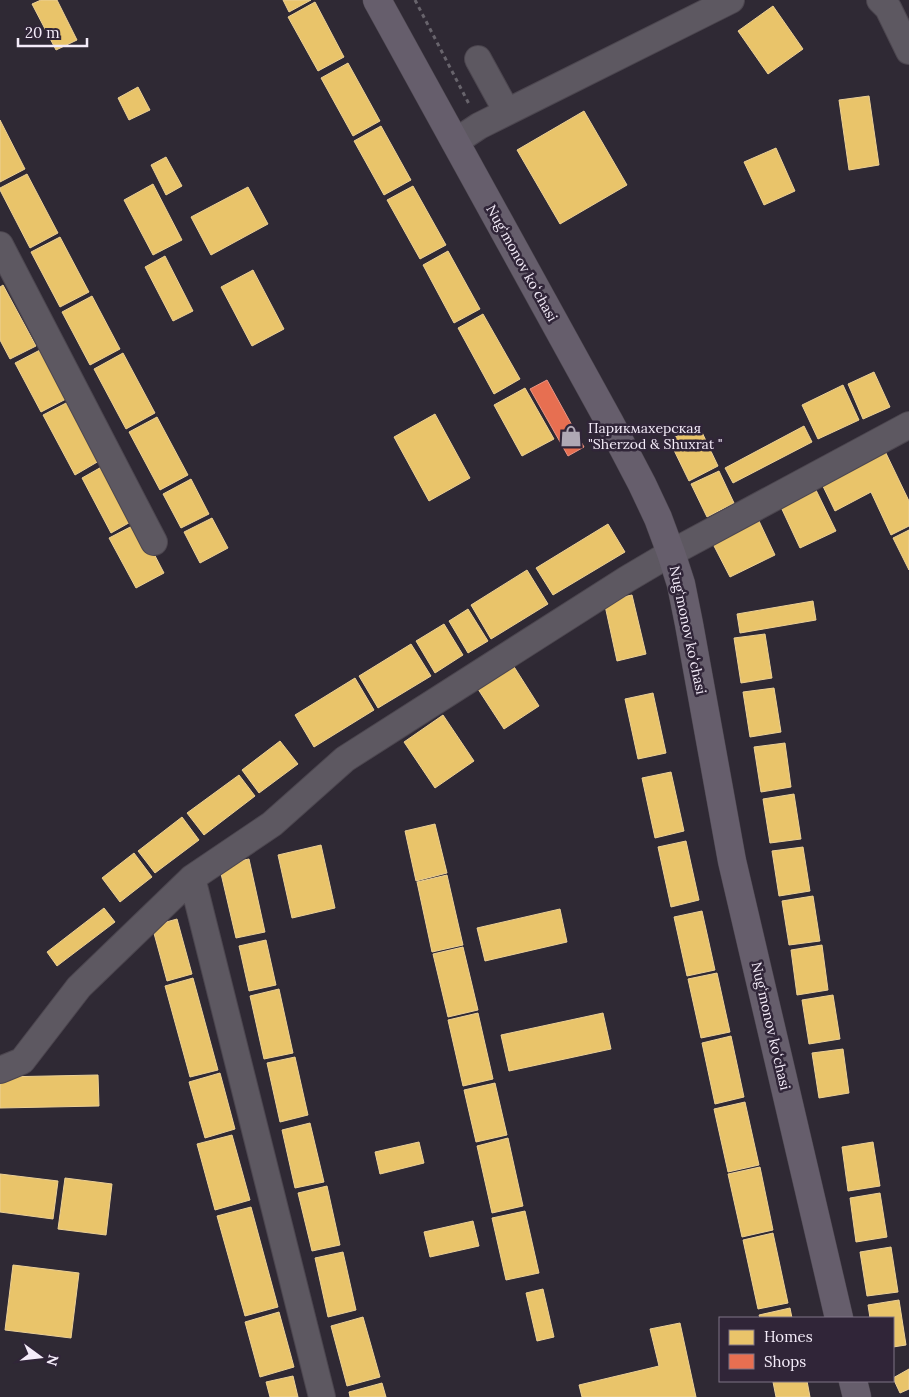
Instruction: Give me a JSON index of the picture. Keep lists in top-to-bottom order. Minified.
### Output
{"streets":{"main road":["Nugʻmonov koʻchasi"]},"places":{"shop":["Парикмахерская \"Sherzod & Shuxrat \""]},"legend":["Homes","Shops"],"scale_bar":"20 m","north":"right"}
